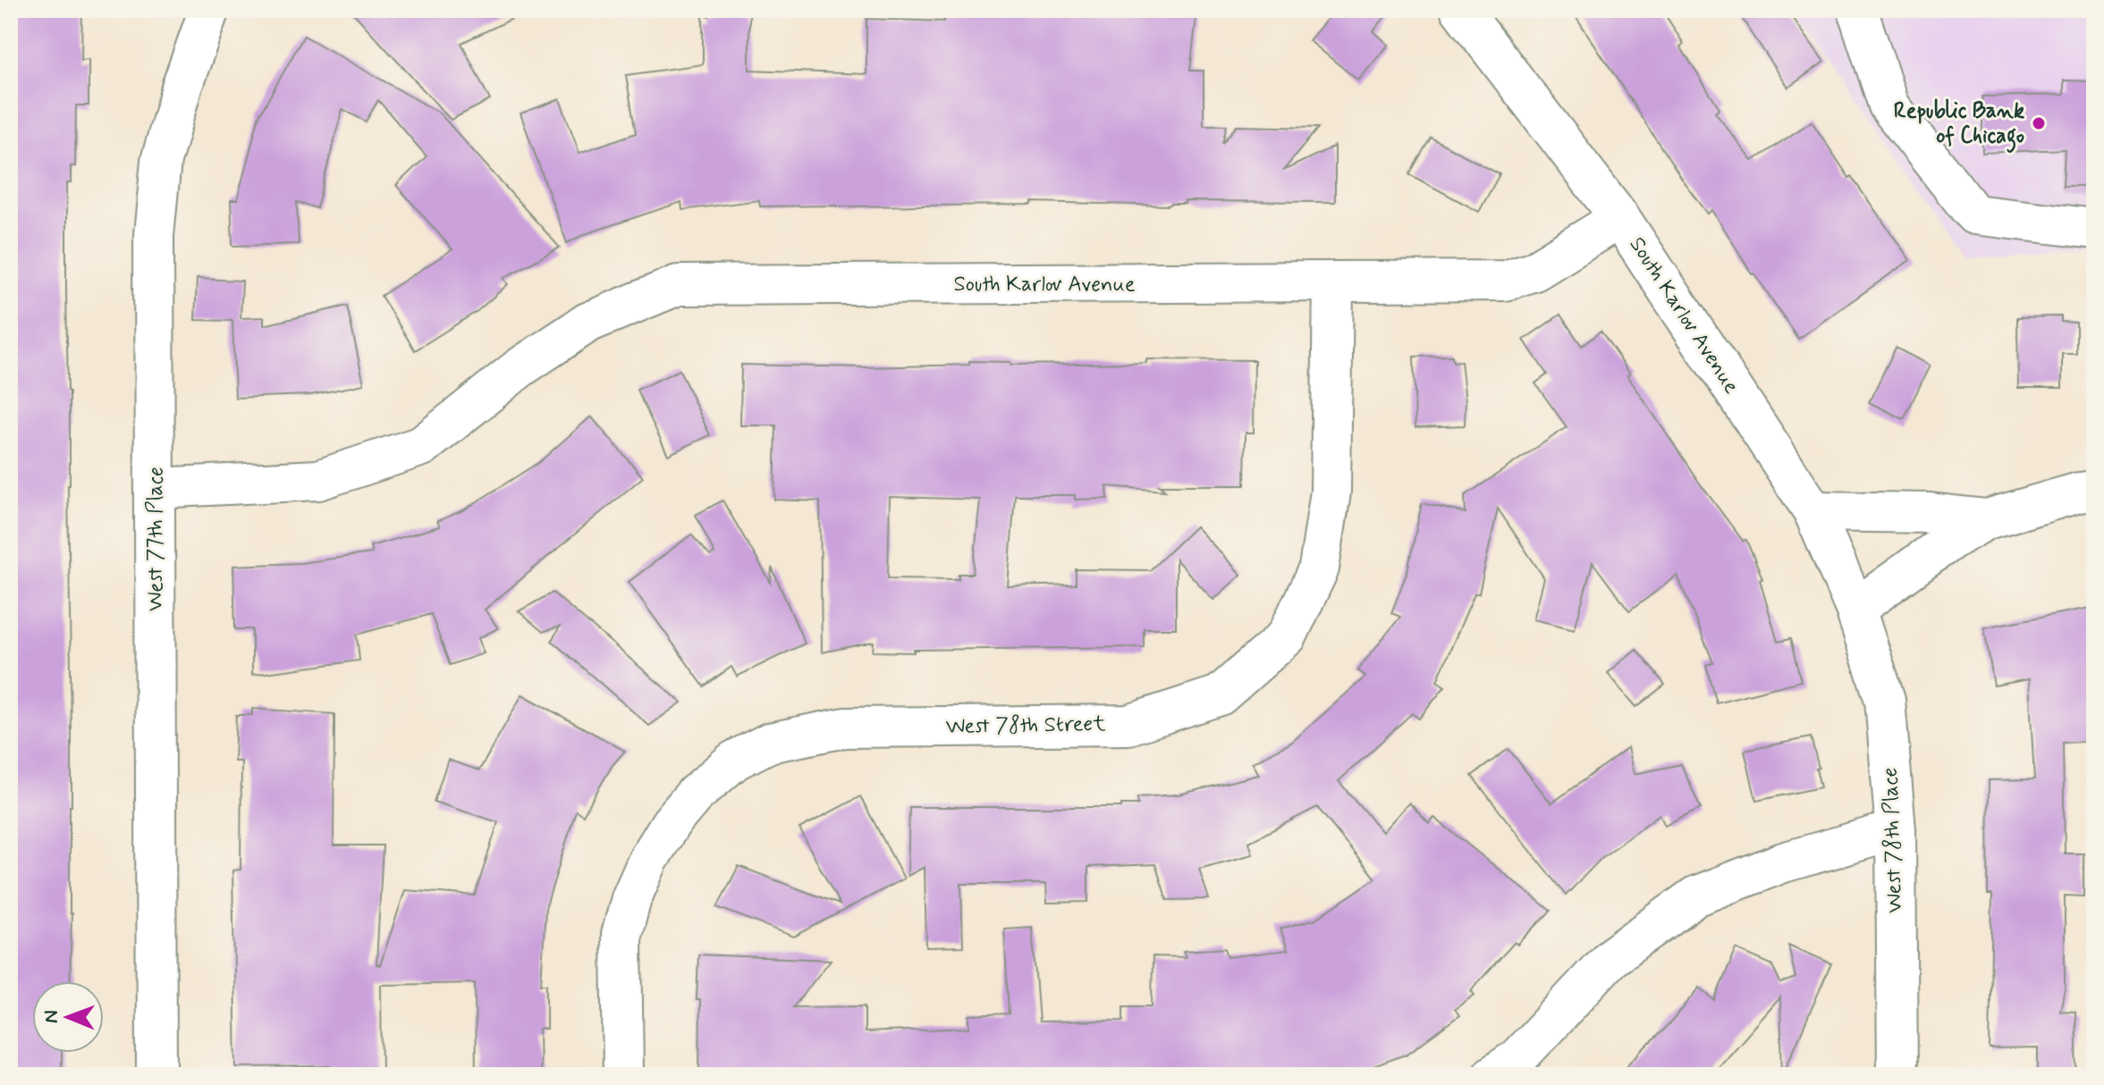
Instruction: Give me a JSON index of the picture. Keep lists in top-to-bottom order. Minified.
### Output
{"streets":{"street":["South Karlov Avenue","West 77th Place","West 78th Street","West 78th Place"]},"crossings":[["South Karlov Avenue","West 77th Place"],["South Karlov Avenue","West 78th Street"],["South Karlov Avenue","West 78th Place"]],"places":["Republic Bank of Chicago"],"north":"left"}
